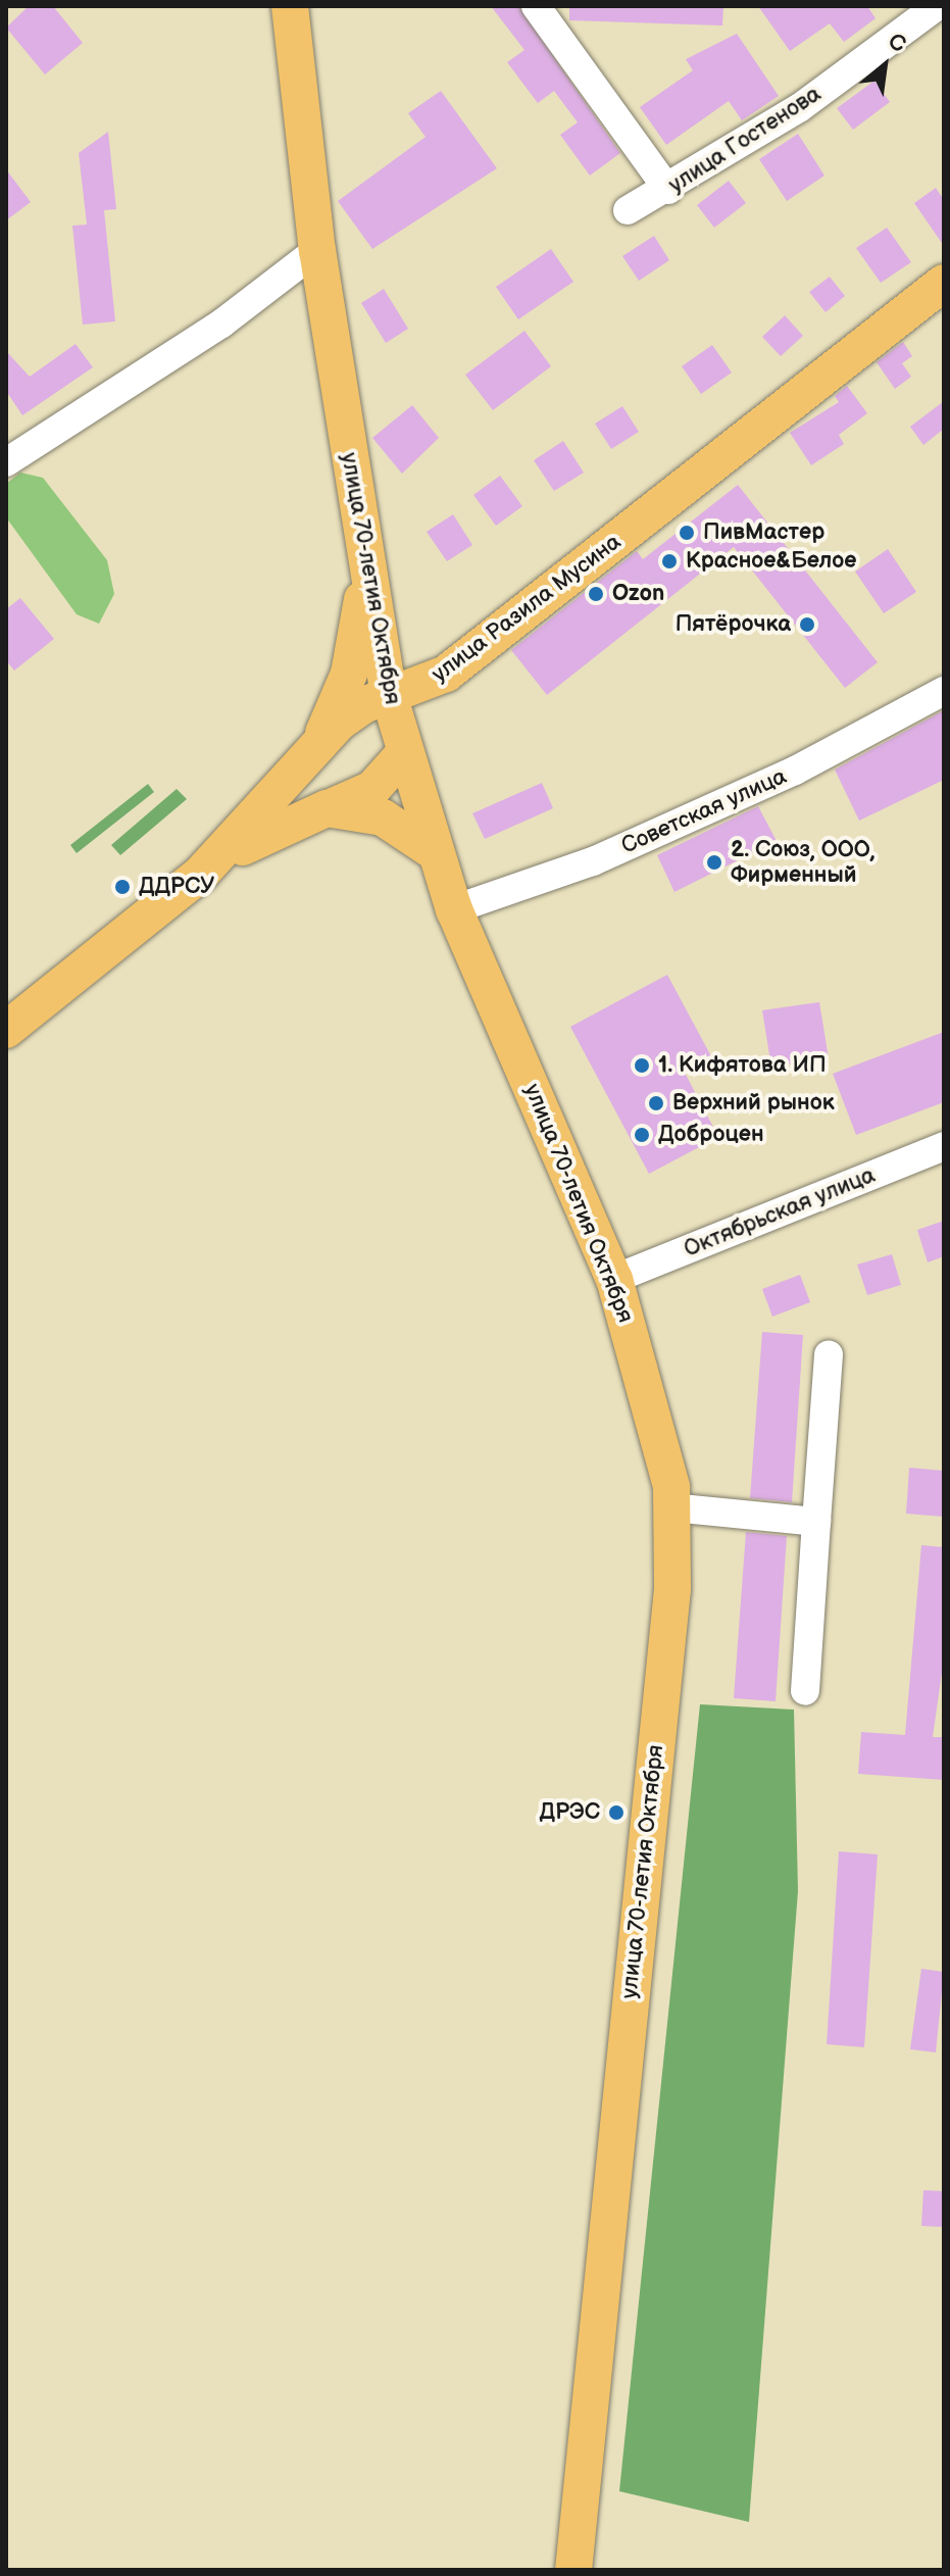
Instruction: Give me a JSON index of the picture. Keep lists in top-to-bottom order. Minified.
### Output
{"streets":{"main road":["улица 70-летия Октября","улица Разила Мусина"],"street":["улица Гостенова","Советская улица","Октябрьская улица"]},"crossings":[["улица 70-летия Октября","улица Разила Мусина"],["улица 70-летия Октября","Советская улица"],["улица 70-летия Октября","Октябрьская улица"]],"places":["ПивМастер","Красное&Белое","Ozon","Пятёрочка","2. Союз, ООО, Фирменный","ДДРСУ","1. Кифятова ИП","Верхний рынок","Доброцен","ДРЭС"],"north":"top right"}
